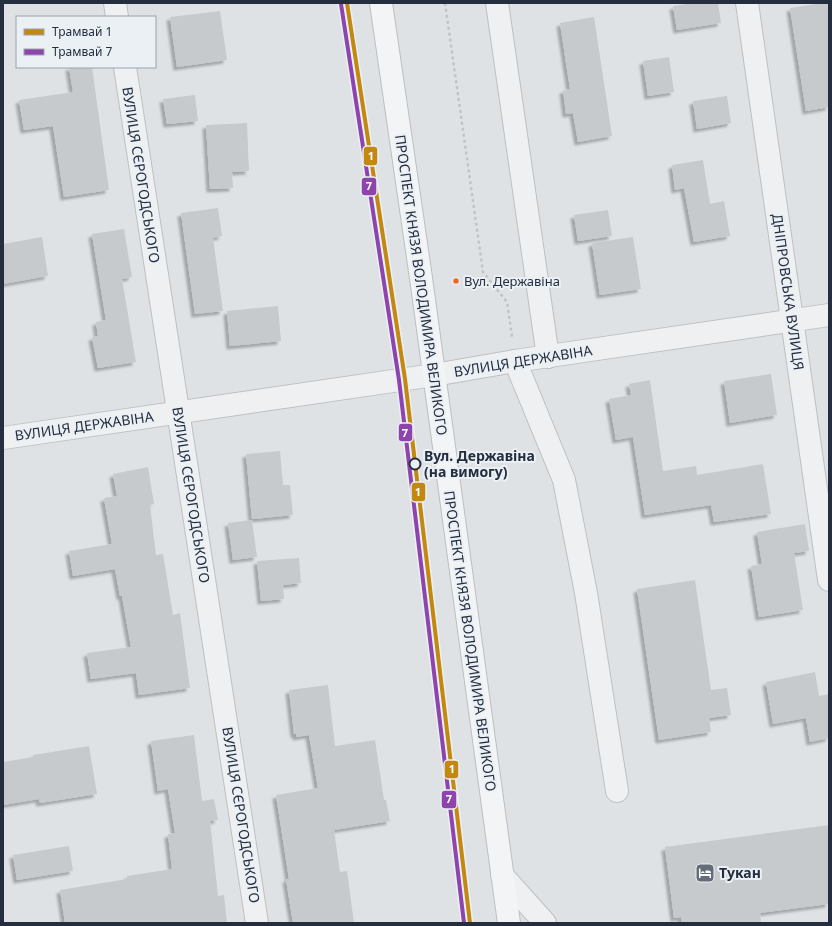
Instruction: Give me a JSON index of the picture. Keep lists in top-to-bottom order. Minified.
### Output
{"streets":{"main road":["ПРОСПЕКТ КНЯЗЯ ВОЛОДИМИРА ВЕЛИКОГО"],"street":["ВУЛИЦЯ СЄРОГОДСЬКОГО","ДНІПРОВСЬКА ВУЛИЦЯ","ВУЛИЦЯ ДЕРЖАВІНА"]},"crossings":[["ВУЛИЦЯ СЄРОГОДСЬКОГО","ВУЛИЦЯ ДЕРЖАВІНА"],["ПРОСПЕКТ КНЯЗЯ ВОЛОДИМИРА ВЕЛИКОГО","ВУЛИЦЯ ДЕРЖАВІНА"],["ДНІПРОВСЬКА ВУЛИЦЯ","ВУЛИЦЯ ДЕРЖАВІНА"]],"places":{"other":["Вул. Державіна","Вул. Державіна (на вимогу)"],"hotel":["Тукан"]},"lines":["tram line 1","tram line 7"],"legend":["Трамвай 1","Трамвай 7"]}
